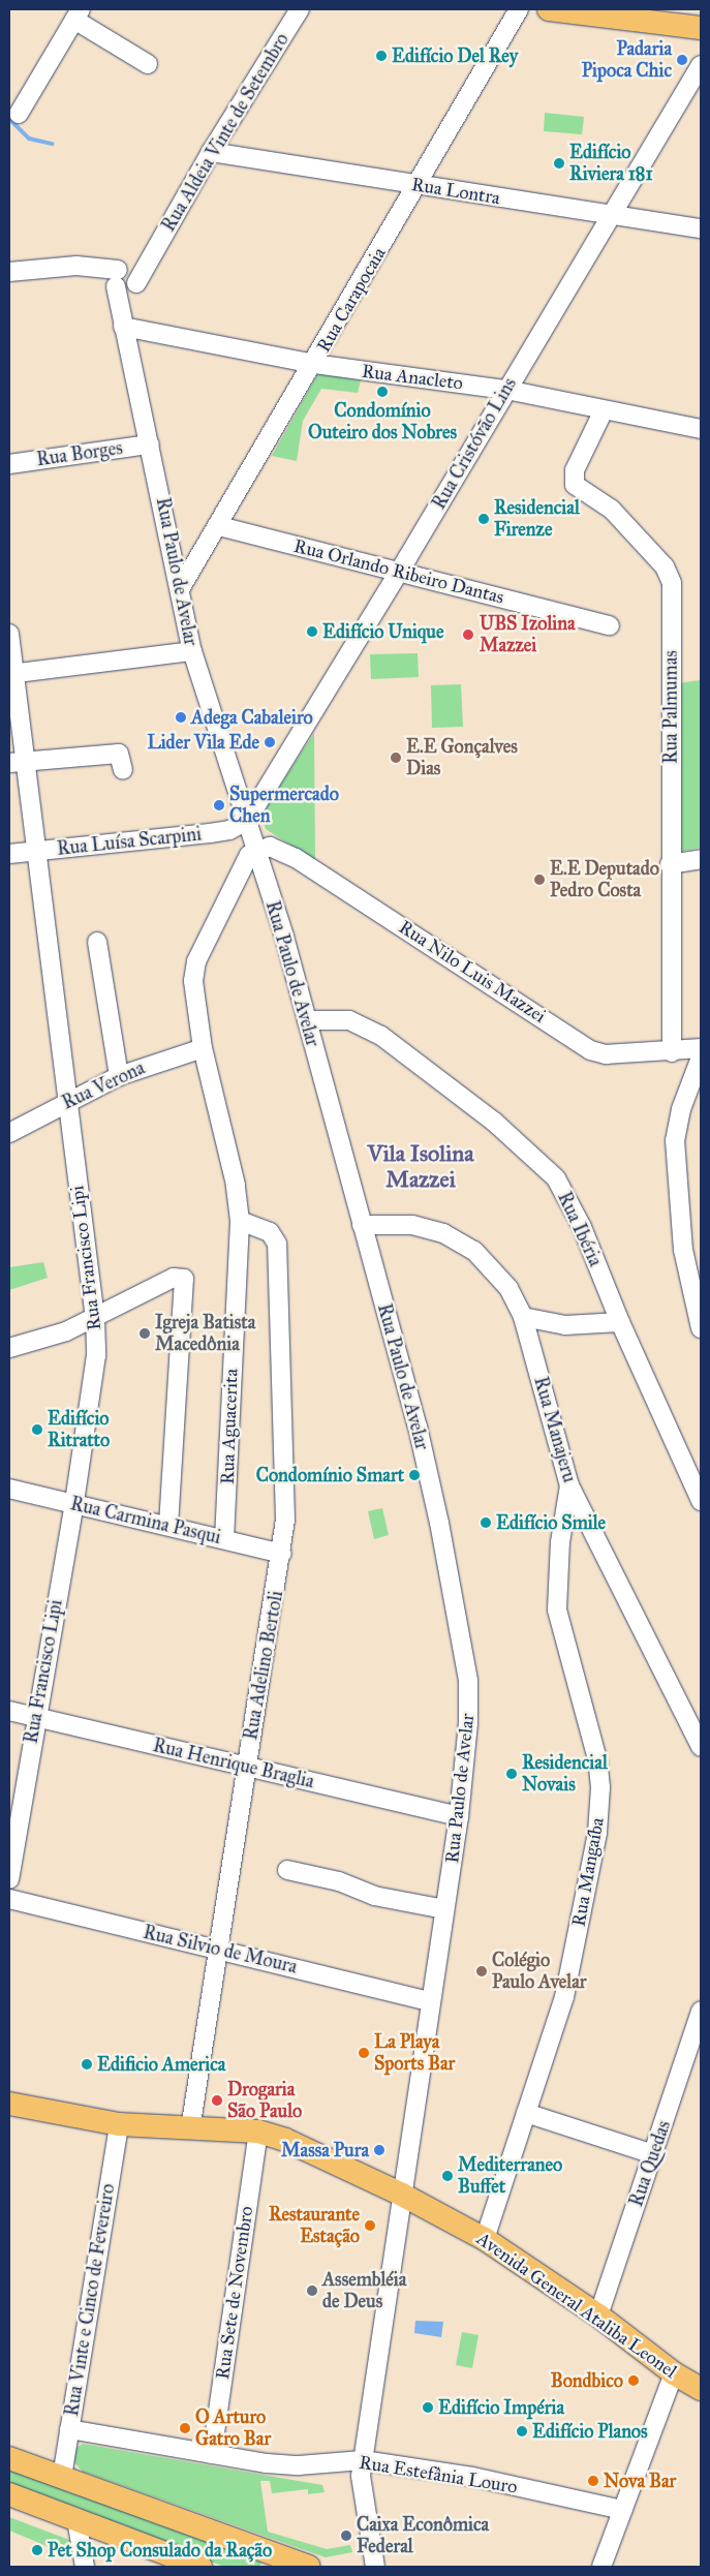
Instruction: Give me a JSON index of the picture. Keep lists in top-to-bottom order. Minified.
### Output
{"streets":{"main road":["Avenida General Ataliba Leonel"],"street":["Rua Aldeia Vinte de Setembro","Rua Lontra","Rua Carapocaia","Rua Anacleto","Rua Cristóvão Lins","Rua Borges","Rua Paulo de Avelar","Rua Orlando Ribeiro Dantas","Rua Palmumas","Rua Luísa Scarpini","Rua Nilo Luis Mazzei","Rua Verona","Rua Ibéria","Rua Francisco Lipi","Rua Aguacerita","Rua Manajeru","Rua Carmina Pasqui","Rua Adelino Bertoli","Rua Henrique Braglia","Rua Mangaíba","Rua Silvio de Moura","Rua Quedas","Rua Sete de Novembro","Rua Vinte e Cinco de Fevereiro","Rua Estefânia Louro"]},"crossings":[["Rua Aldeia Vinte de Setembro","Rua Lontra"],["Rua Aldeia Vinte de Setembro","Rua Paulo de Avelar"],["Rua Lontra","Rua Carapocaia"],["Rua Lontra","Rua Cristóvão Lins"],["Rua Carapocaia","Rua Anacleto"],["Rua Carapocaia","Rua Paulo de Avelar"],["Rua Carapocaia","Rua Orlando Ribeiro Dantas"],["Rua Anacleto","Rua Cristóvão Lins"],["Rua Anacleto","Rua Paulo de Avelar"],["Rua Anacleto","Rua Palmumas"],["Rua Cristóvão Lins","Rua Paulo de Avelar"],["Rua Cristóvão Lins","Rua Orlando Ribeiro Dantas"],["Rua Cristóvão Lins","Rua Luísa Scarpini"],["Rua Borges","Rua Paulo de Avelar"],["Rua Paulo de Avelar","Rua Luísa Scarpini"],["Rua Paulo de Avelar","Rua Nilo Luis Mazzei"],["Rua Paulo de Avelar","Rua Ibéria"],["Rua Paulo de Avelar","Rua Aguacerita"],["Rua Paulo de Avelar","Rua Manajeru"],["Rua Paulo de Avelar","Rua Henrique Braglia"],["Rua Paulo de Avelar","Rua Silvio de Moura"],["Rua Paulo de Avelar","Avenida General Ataliba Leonel"],["Rua Paulo de Avelar","Rua Estefânia Louro"],["Rua Palmumas","Rua Nilo Luis Mazzei"],["Rua Luísa Scarpini","Rua Francisco Lipi"],["Rua Nilo Luis Mazzei","Rua Aguacerita"],["Rua Verona","Rua Francisco Lipi"],["Rua Verona","Rua Aguacerita"],["Rua Francisco Lipi","Rua Carmina Pasqui"],["Rua Francisco Lipi","Rua Henrique Braglia"],["Rua Aguacerita","Rua Carmina Pasqui"],["Rua Aguacerita","Rua Adelino Bertoli"],["Rua Manajeru","Rua Mangaíba"],["Rua Carmina Pasqui","Rua Adelino Bertoli"],["Rua Adelino Bertoli","Rua Henrique Braglia"],["Rua Adelino Bertoli","Rua Silvio de Moura"],["Rua Adelino Bertoli","Avenida General Ataliba Leonel"],["Rua Mangaíba","Avenida General Ataliba Leonel"],["Rua Quedas","Avenida General Ataliba Leonel"],["Rua Sete de Novembro","Avenida General Ataliba Leonel"],["Rua Sete de Novembro","Rua Estefânia Louro"],["Rua Vinte e Cinco de Fevereiro","Avenida General Ataliba Leonel"],["Rua Vinte e Cinco de Fevereiro","Rua Estefânia Louro"]],"districts":["Vila Isolina Mazzei"],"places":["Edifício Del Rey","Padaria Pipoca Chic","Edifício Riviera 181","Condomínio Outeiro dos Nobres","Residencial Firenze","Edifício Unique","UBS Izolina Mazzei","Adega Cabaleiro","Lider Vila Ede","E.E Gonçalves Dias","Supermercado Chen","E.E Deputado Pedro Costa","Igreja Batista Macedônia","Edifício Ritratto","Condomínio Smart","Edifício Smile","Residencial Novais","Colégio Paulo Avelar","La Playa Sports Bar","Edificio America","Drogaria São Paulo","Massa Pura","Mediterraneo Buffet","Restaurante Estação","Assembléia de Deus","Bondbico","Edifício Impéria","O Arturo Gatro Bar","Edifício Planos","Nova Bar","Caixa Econômica Federal","Pet Shop Consulado da Ração"]}
